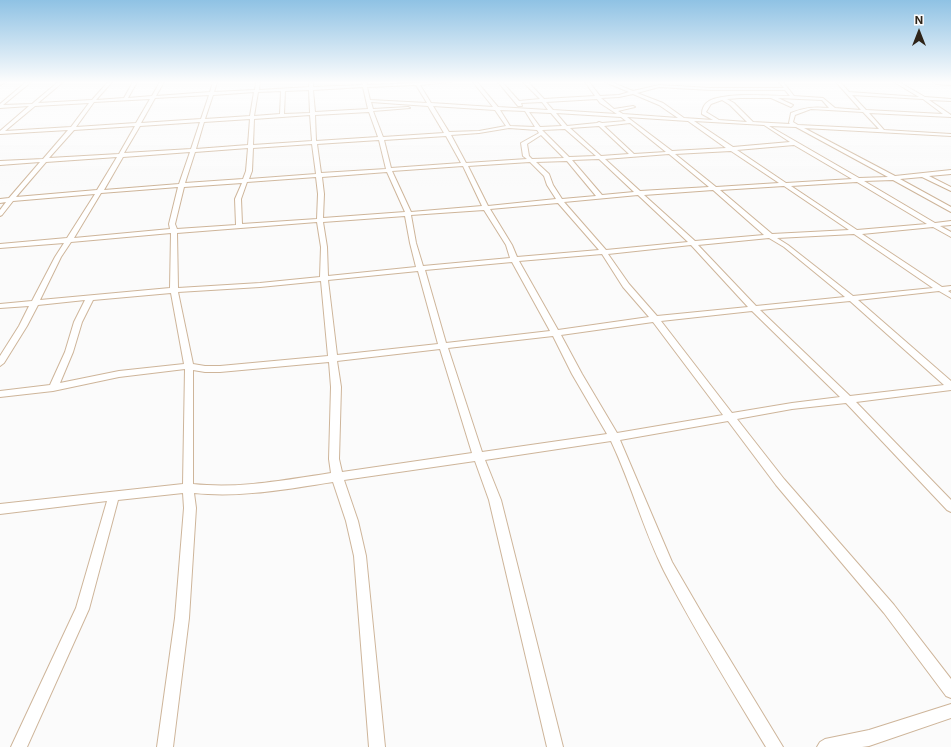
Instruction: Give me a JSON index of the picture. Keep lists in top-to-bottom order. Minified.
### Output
{"north":"top"}
